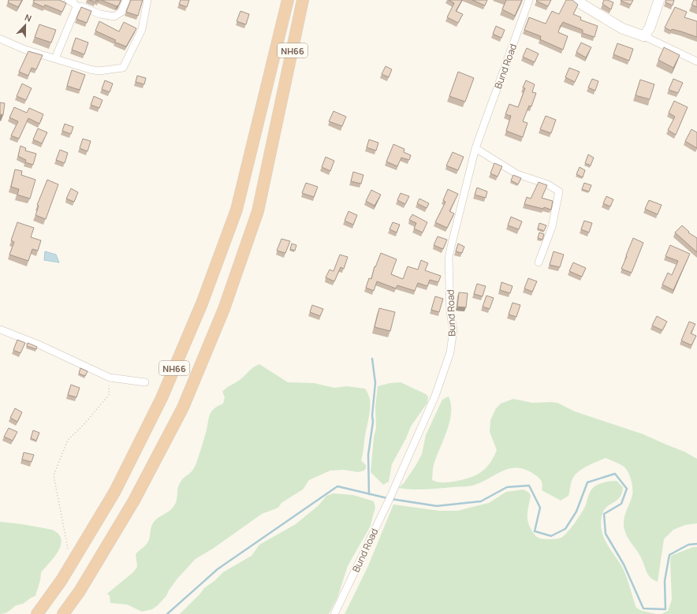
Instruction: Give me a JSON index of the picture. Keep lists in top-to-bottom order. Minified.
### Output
{"streets":{"highway":["NH66"],"street":["Bund Road"]},"north":"top"}
